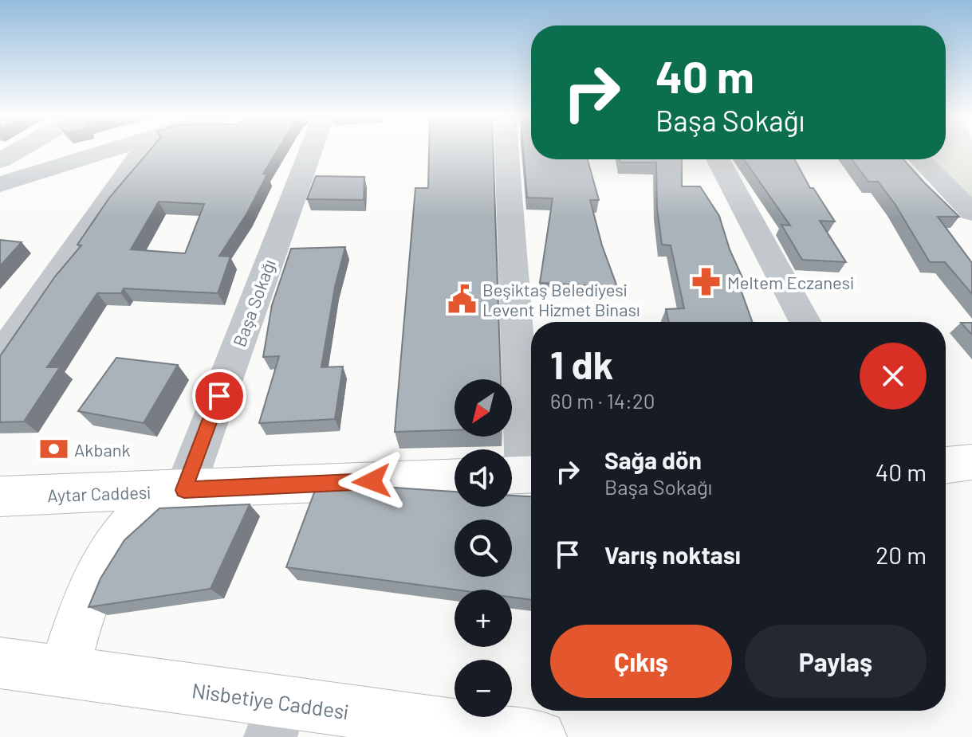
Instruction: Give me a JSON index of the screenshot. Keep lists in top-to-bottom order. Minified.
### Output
{"streets":{"main road":["Aytar Caddesi","Nisbetiye Caddesi"],"street":["Başa Sokağı"]},"crossings":[["Başa Sokağı","Aytar Caddesi"]],"places":{"pharmacy":["Meltem Eczanesi"],"public building":["Beşiktaş Belediyesi Levent Hizmet Binası"],"bank":["Akbank"]},"north":"bottom left","page":{"turn":["40 m","Başa Sokağı"],"heading":["1 dk","60 m · 14:20"],"map_buttons":["+","−"],"list":[{"name":"Sağa dön","note":"Başa Sokağı","value":"40 m"},{"name":"Varış noktası","value":"20 m"}],"buttons":["Çıkış","Paylaş"]}}
